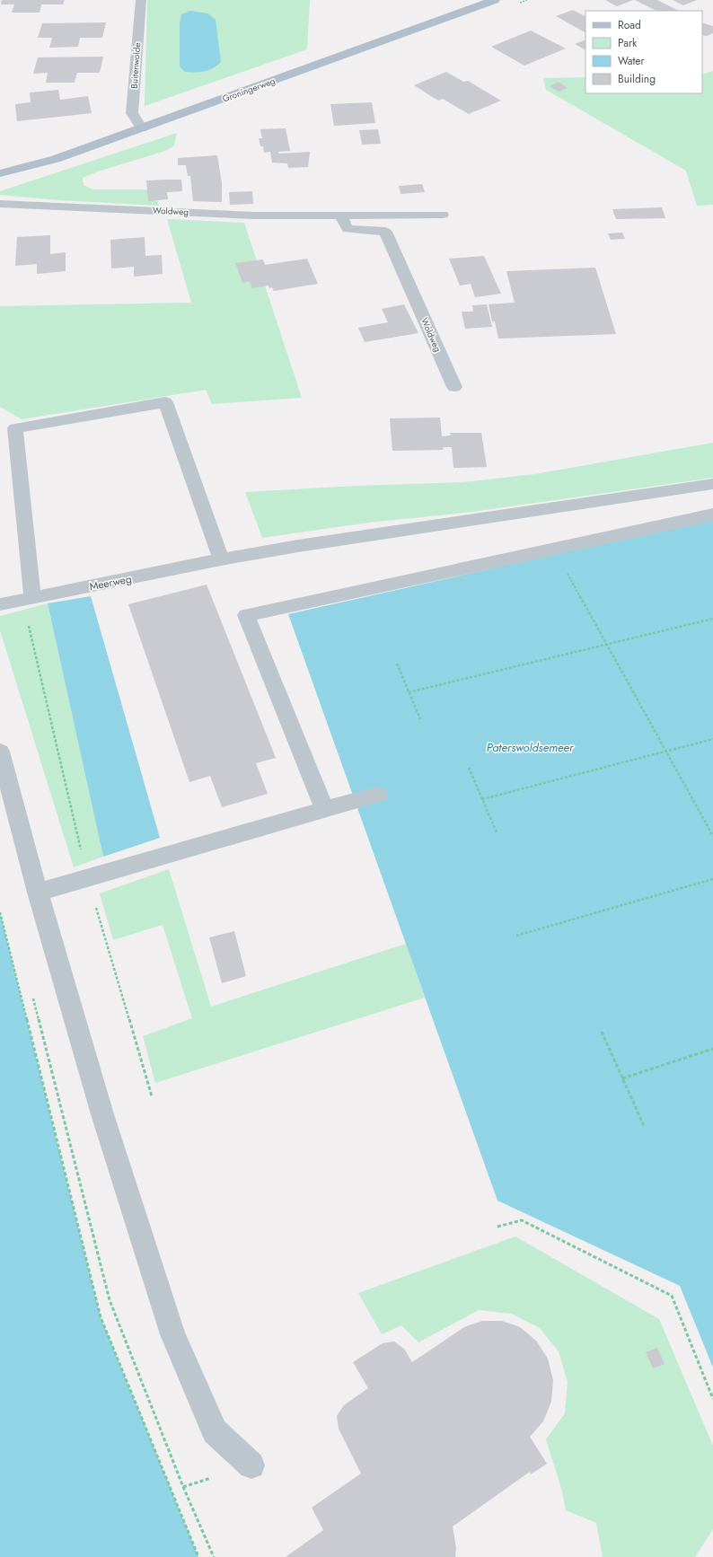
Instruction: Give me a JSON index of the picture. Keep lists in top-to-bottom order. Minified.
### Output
{"streets":{"main road":["Groningerweg"],"street":["Buitenwolde","Woldweg","Meerweg"]},"crossings":[["Buitenwolde","Groningerweg"]],"water":["Paterswoldsemeer"],"legend":["Road","Park","Water","Building"]}
